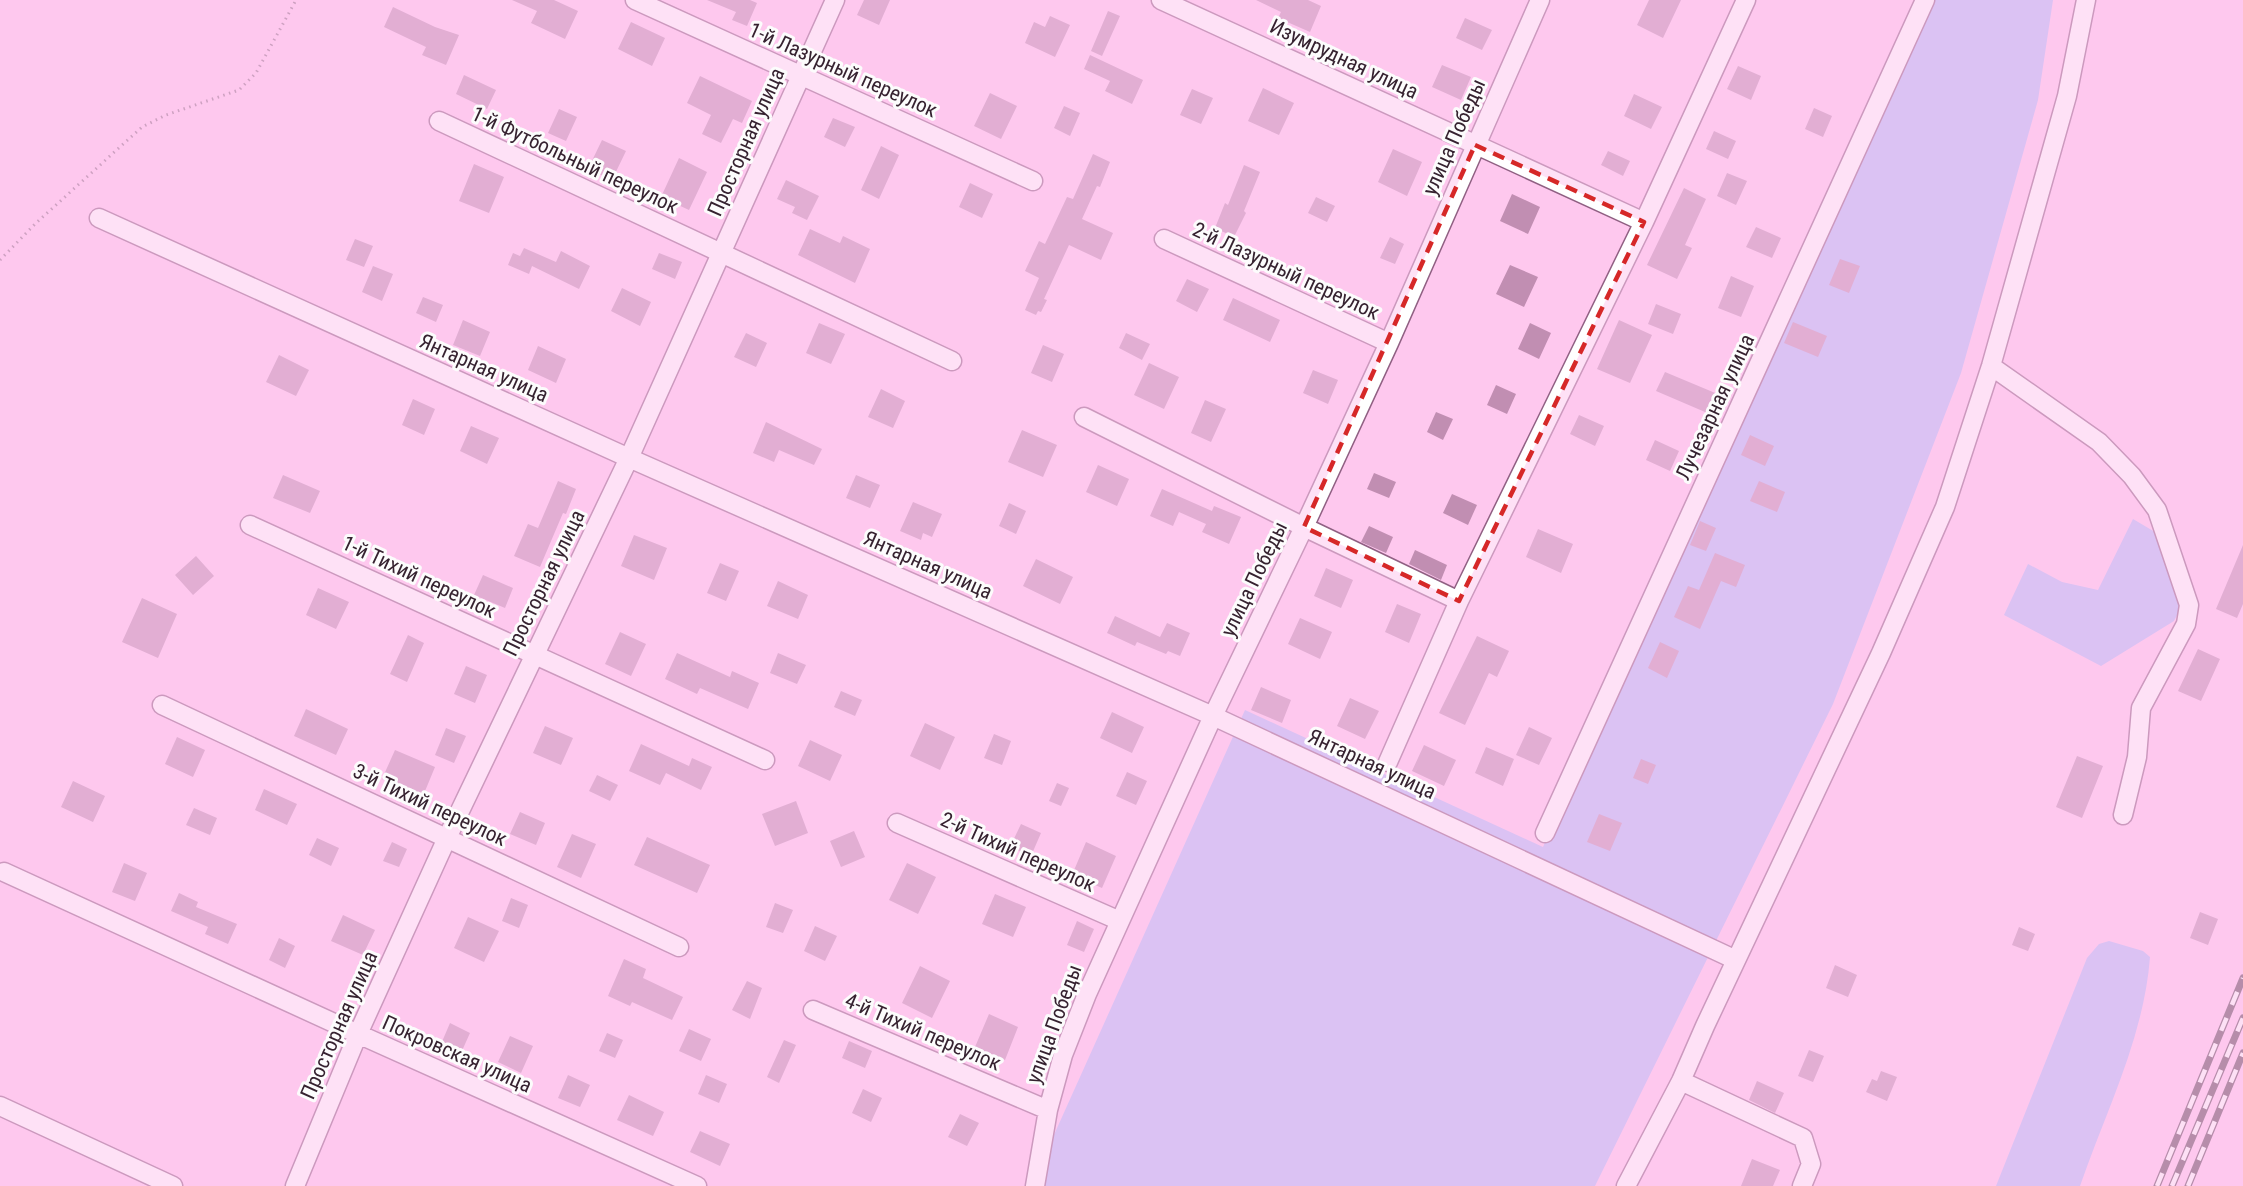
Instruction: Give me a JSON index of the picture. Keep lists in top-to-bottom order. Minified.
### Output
{"streets":{"street":["Изумрудная улица","1-й Лазурный переулок","улица Победы","Просторная улица","1-й Футбольный переулок","2-й Лазурный переулок","Янтарная улица","Лучезарная улица","1-й Тихий переулок","3-й Тихий переулок","2-й Тихий переулок","4-й Тихий переулок","Покровская улица"]},"crossings":[["Изумрудная улица","улица Победы"],["1-й Лазурный переулок","Просторная улица"],["улица Победы","2-й Лазурный переулок"],["улица Победы","Янтарная улица"],["улица Победы","2-й Тихий переулок"],["улица Победы","4-й Тихий переулок"],["Просторная улица","1-й Футбольный переулок"],["Просторная улица","Янтарная улица"],["Просторная улица","1-й Тихий переулок"],["Просторная улица","3-й Тихий переулок"],["Просторная улица","Покровская улица"]]}
